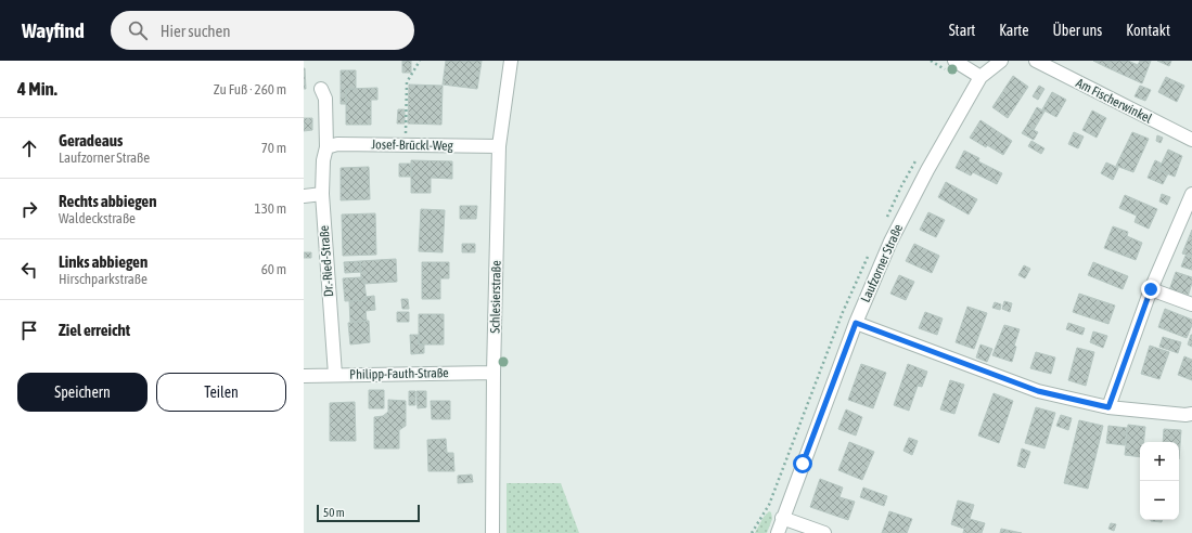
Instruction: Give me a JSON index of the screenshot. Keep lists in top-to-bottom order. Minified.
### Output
{"streets":{"street":["Am Fischerwinkel","Josef-Brückl-Weg","Dr.-Ried-Straße","Laufzorner Straße","Schlesierstraße","Philipp-Fauth-Straße"]},"crossings":[["Josef-Brückl-Weg","Dr.-Ried-Straße"],["Josef-Brückl-Weg","Schlesierstraße"],["Dr.-Ried-Straße","Philipp-Fauth-Straße"],["Schlesierstraße","Philipp-Fauth-Straße"]],"scale_bar":"50 m","page":{"header":"Wayfind","search":"Hier suchen","nav":["Start","Karte","Über uns","Kontakt"],"heading":["4 Min.","Zu Fuß · 260 m"],"list":[["Geradeaus","Laufzorner Straße","70 m"],["Rechts abbiegen","Waldeckstraße","130 m"],["Links abbiegen","Hirschparkstraße","60 m"],"Ziel erreicht"],"buttons":["Speichern","Teilen"],"map_buttons":["+","−"],"scale":"50 m"}}
